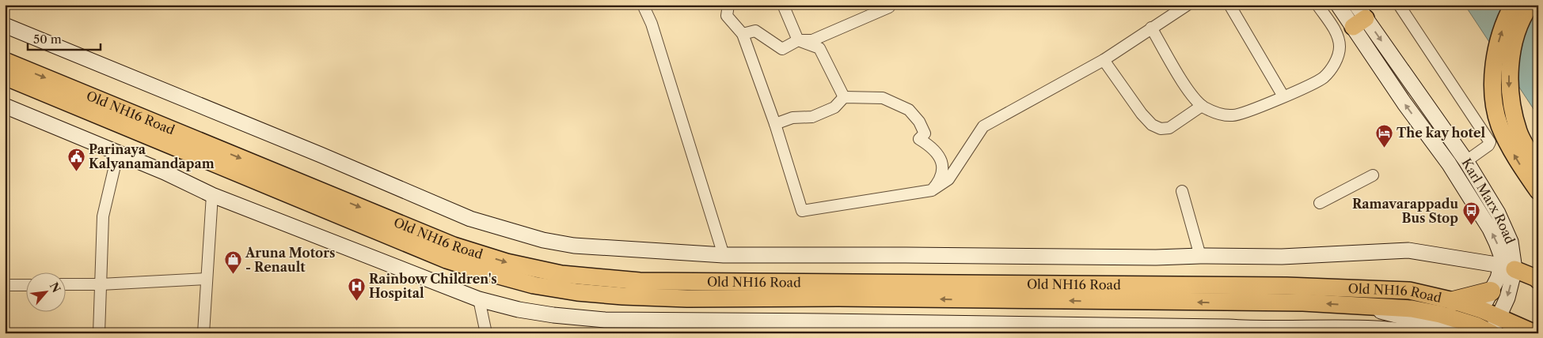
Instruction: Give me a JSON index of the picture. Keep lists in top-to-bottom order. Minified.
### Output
{"streets":{"main road":["Old NH16 Road"],"street":["Karl Marx Road"]},"crossings":[["Old NH16 Road","Karl Marx Road"]],"places":{"hotel":["The kay hotel"],"public building":["Parinaya Kalyanamandapam"],"bus stop":["Ramavarappadu Bus Stop"],"shop":["Aruna Motors - Renault"],"hospital":["Rainbow Children's Hospital"]},"scale_bar":"50 m","north":"top right"}
